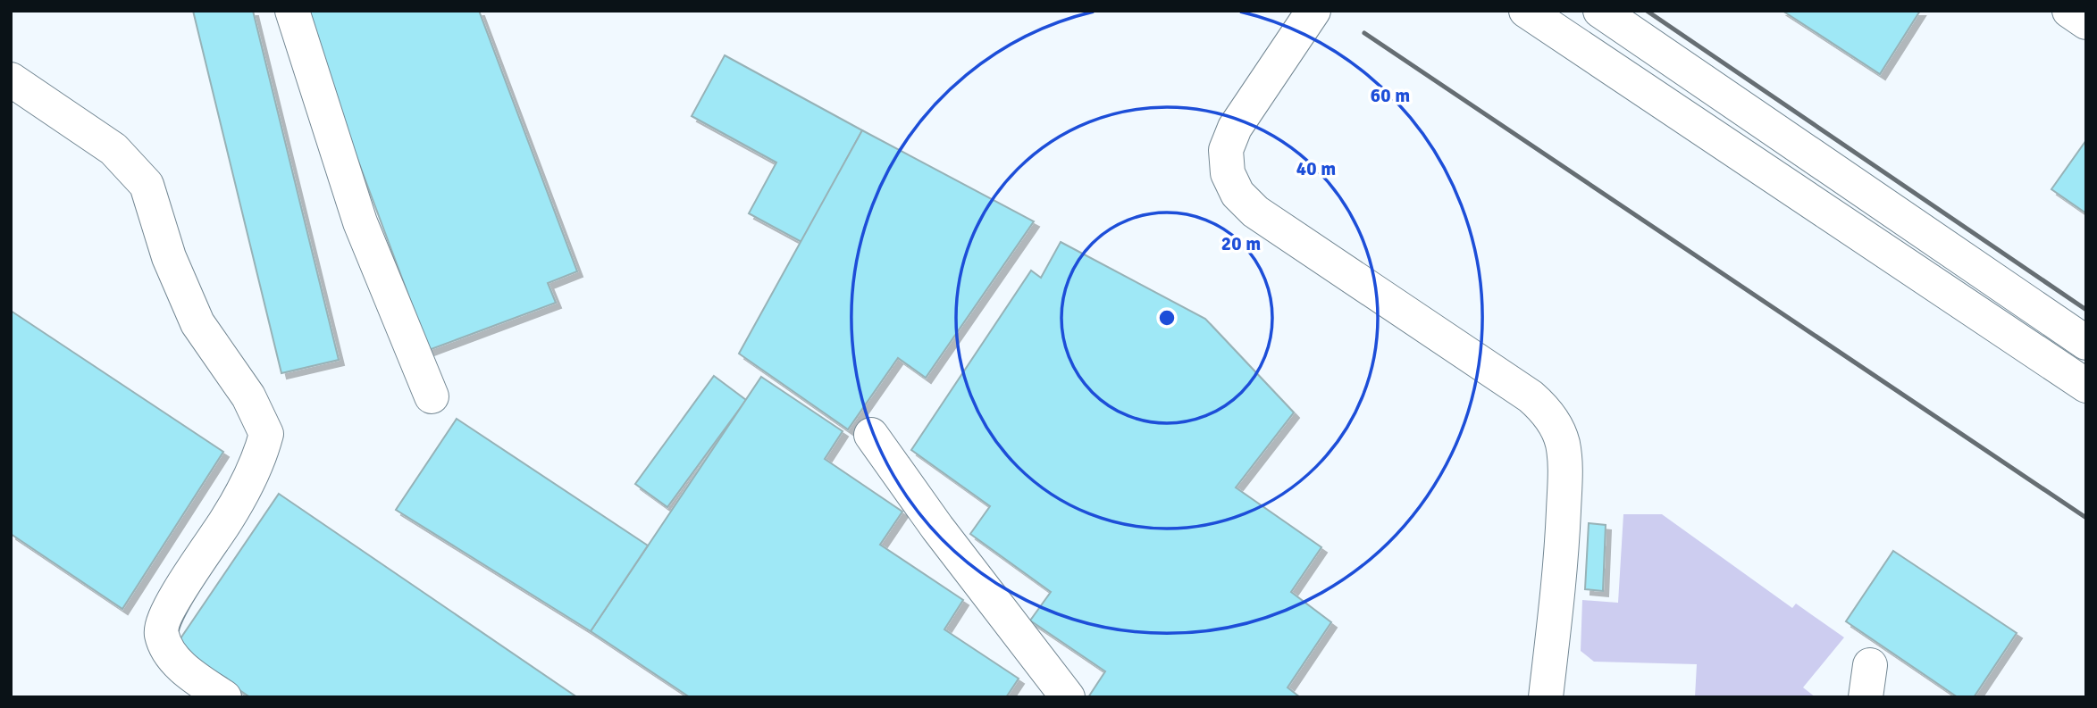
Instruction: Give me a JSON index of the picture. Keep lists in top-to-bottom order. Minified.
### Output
{"rings":["60 m","40 m","20 m"]}
